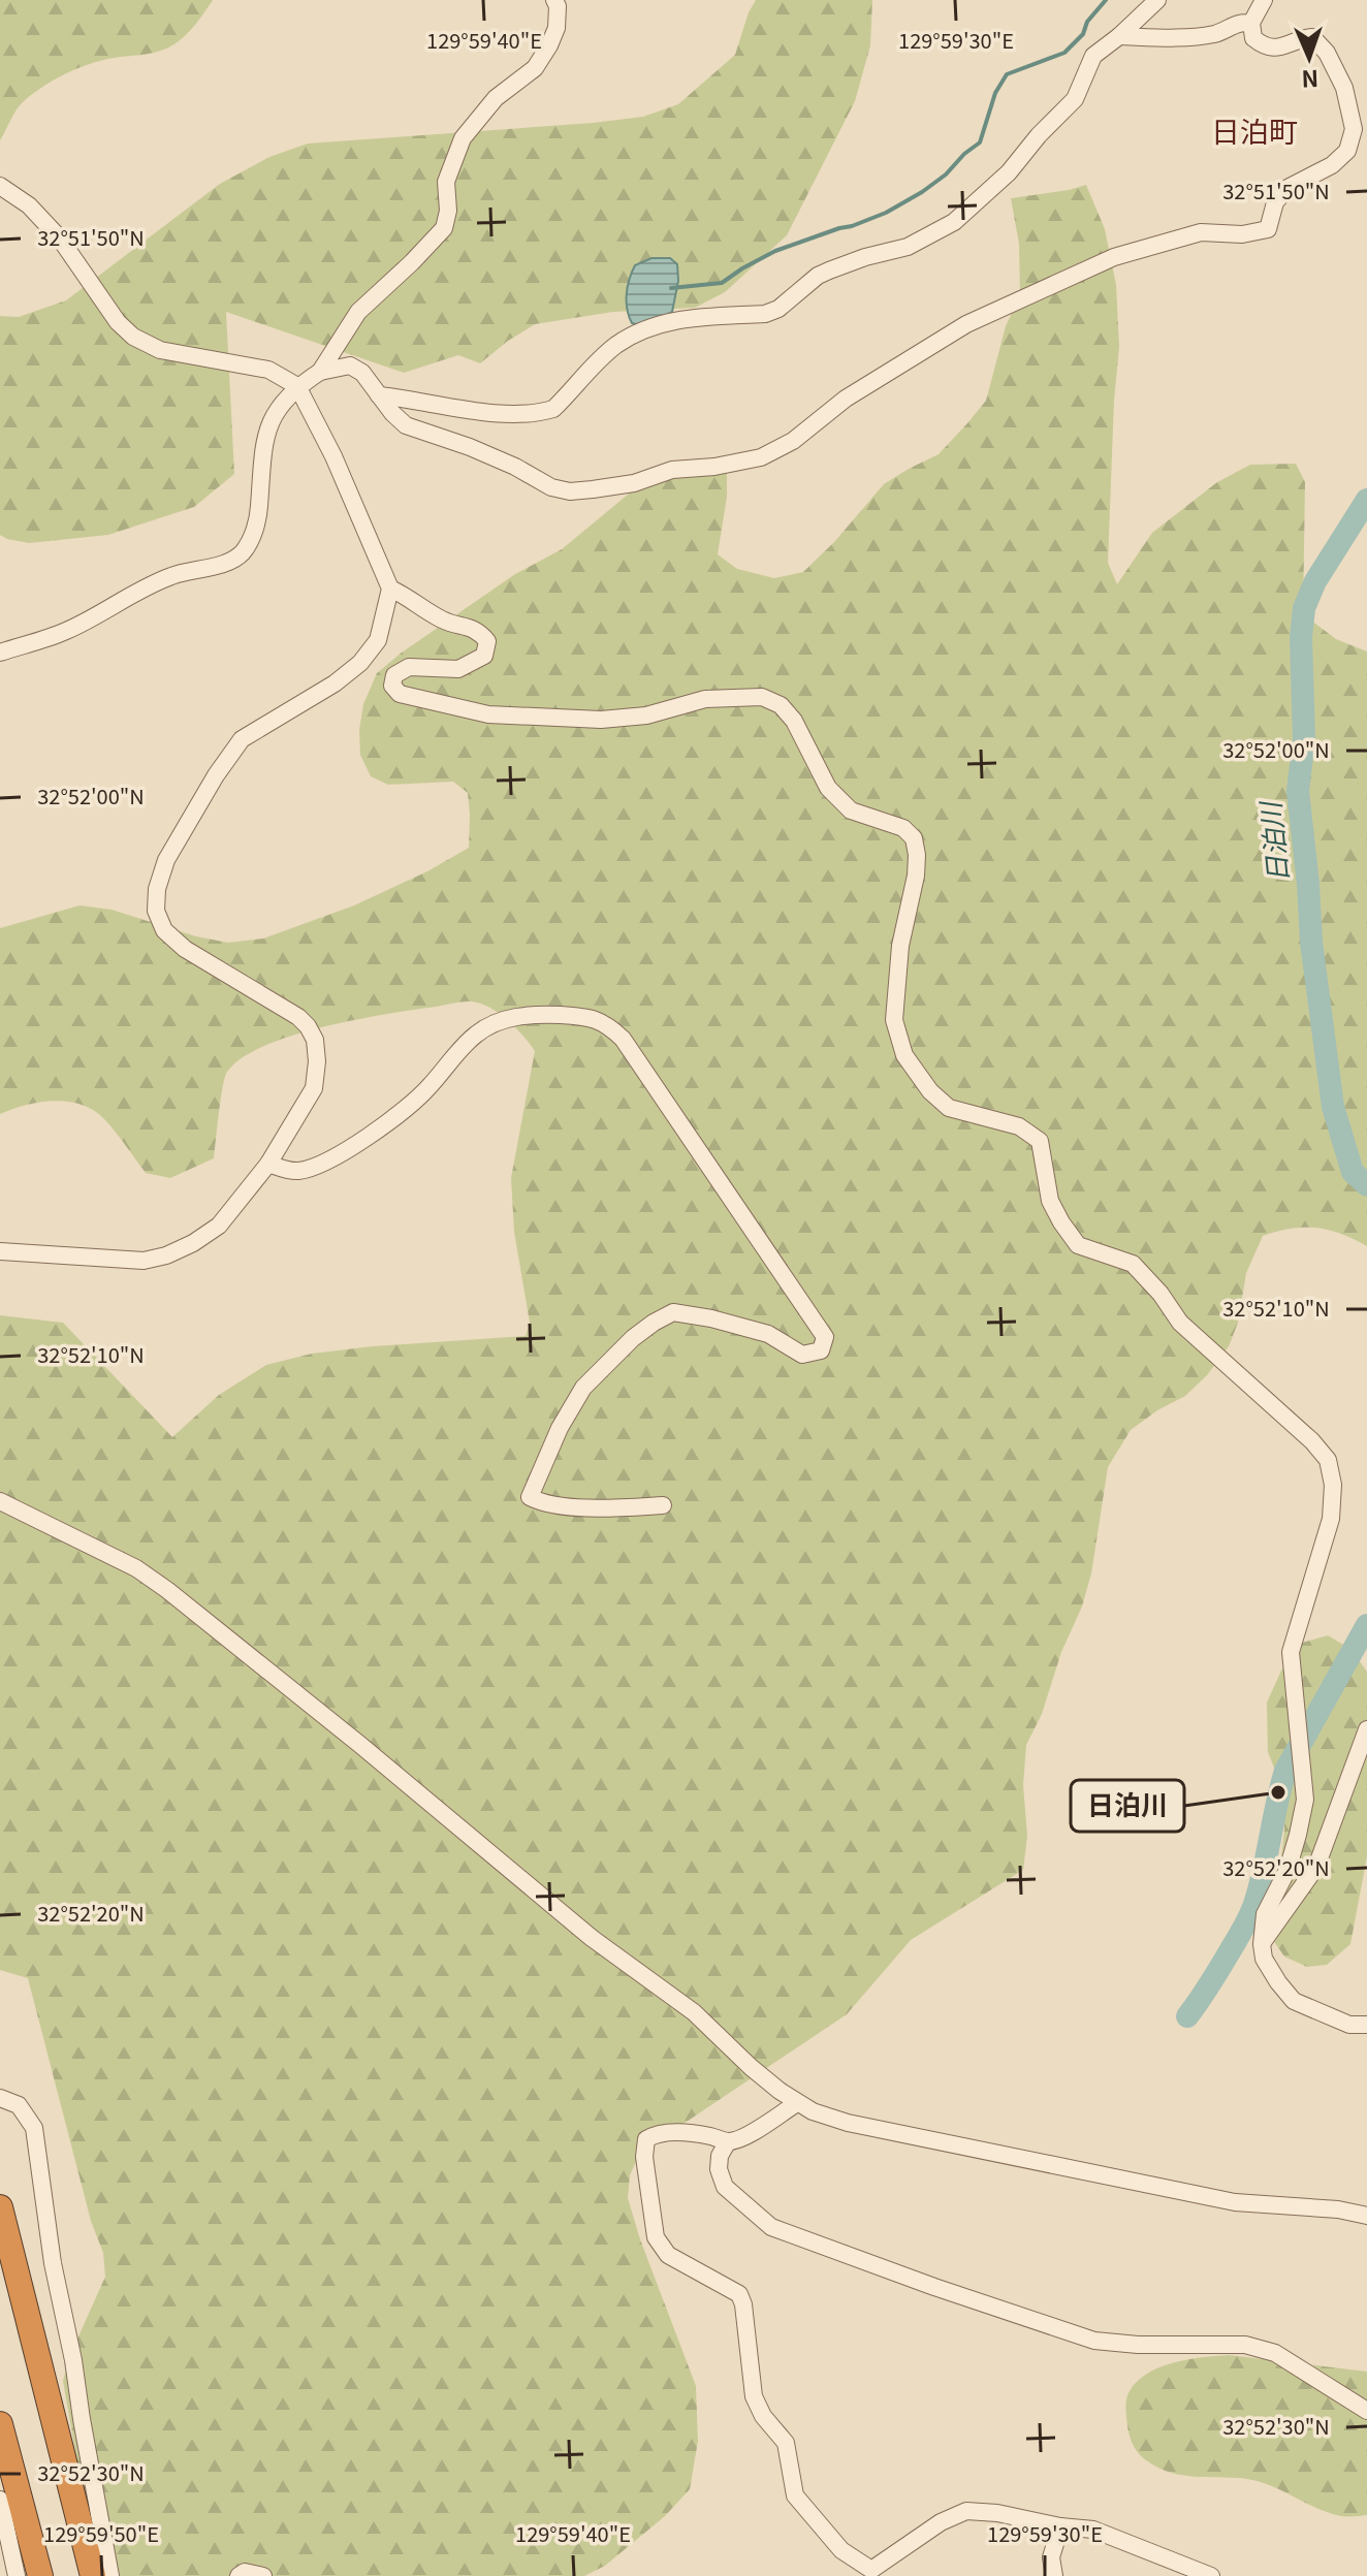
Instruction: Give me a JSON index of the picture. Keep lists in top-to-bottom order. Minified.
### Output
{"districts":["日泊町"],"water":["日泊川"],"places":["日泊川"],"north":"bottom","coordinates":["129°59'40\"E","129°59'30\"E","32°51'50\"N","32°52'00\"N","32°52'10\"N","32°52'20\"N","32°52'30\"N","129°59'50\"E"]}
